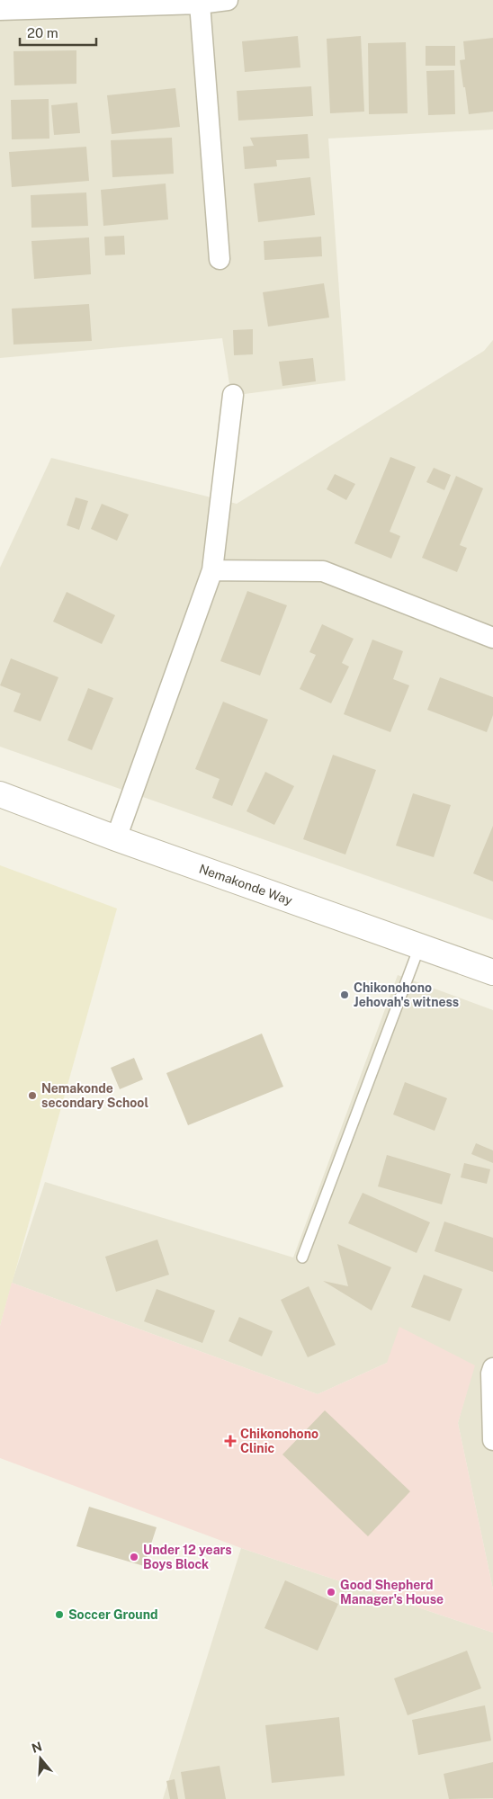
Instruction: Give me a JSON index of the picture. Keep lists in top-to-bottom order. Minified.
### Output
{"streets":{"street":["Nemakonde Way"]},"places":{"other":["Chikonohono Jehovah's witness","Nemakonde secondary School","Under 12 years Boys Block","Good Shepherd Manager's House","Soccer Ground"],"health":["Chikonohono Clinic"]},"scale_bar":"20 m","north":"top"}
